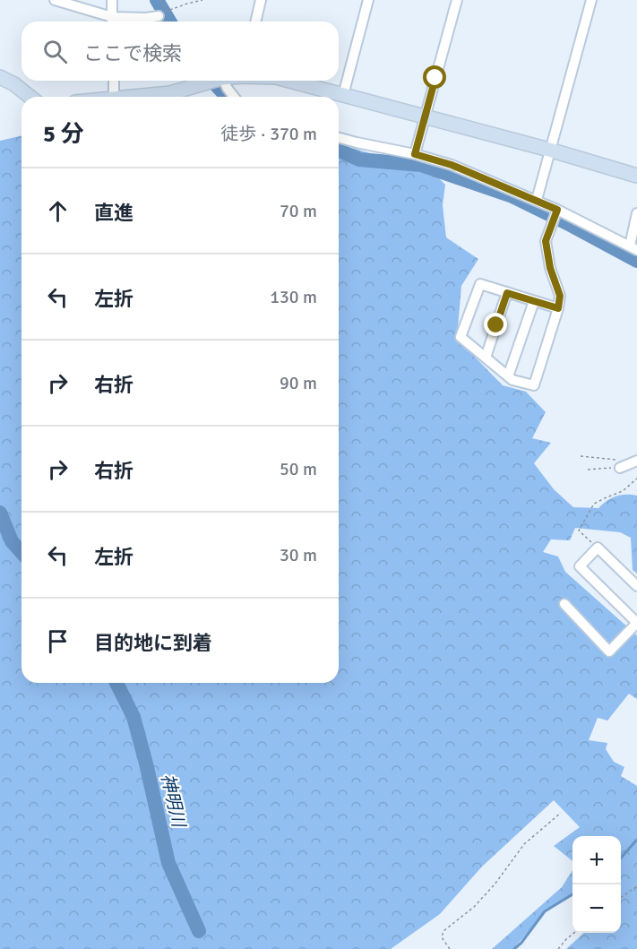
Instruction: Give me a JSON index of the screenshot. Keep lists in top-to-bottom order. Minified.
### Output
{"water":["神明川"],"page":{"search":"ここで検索","heading":["5 分","徒歩 · 370 m"],"list":[["直進","70 m"],["左折","130 m"],["右折","90 m"],["右折","50 m"],["左折","30 m"],"目的地に到着"],"map_buttons":["+","−"]}}
